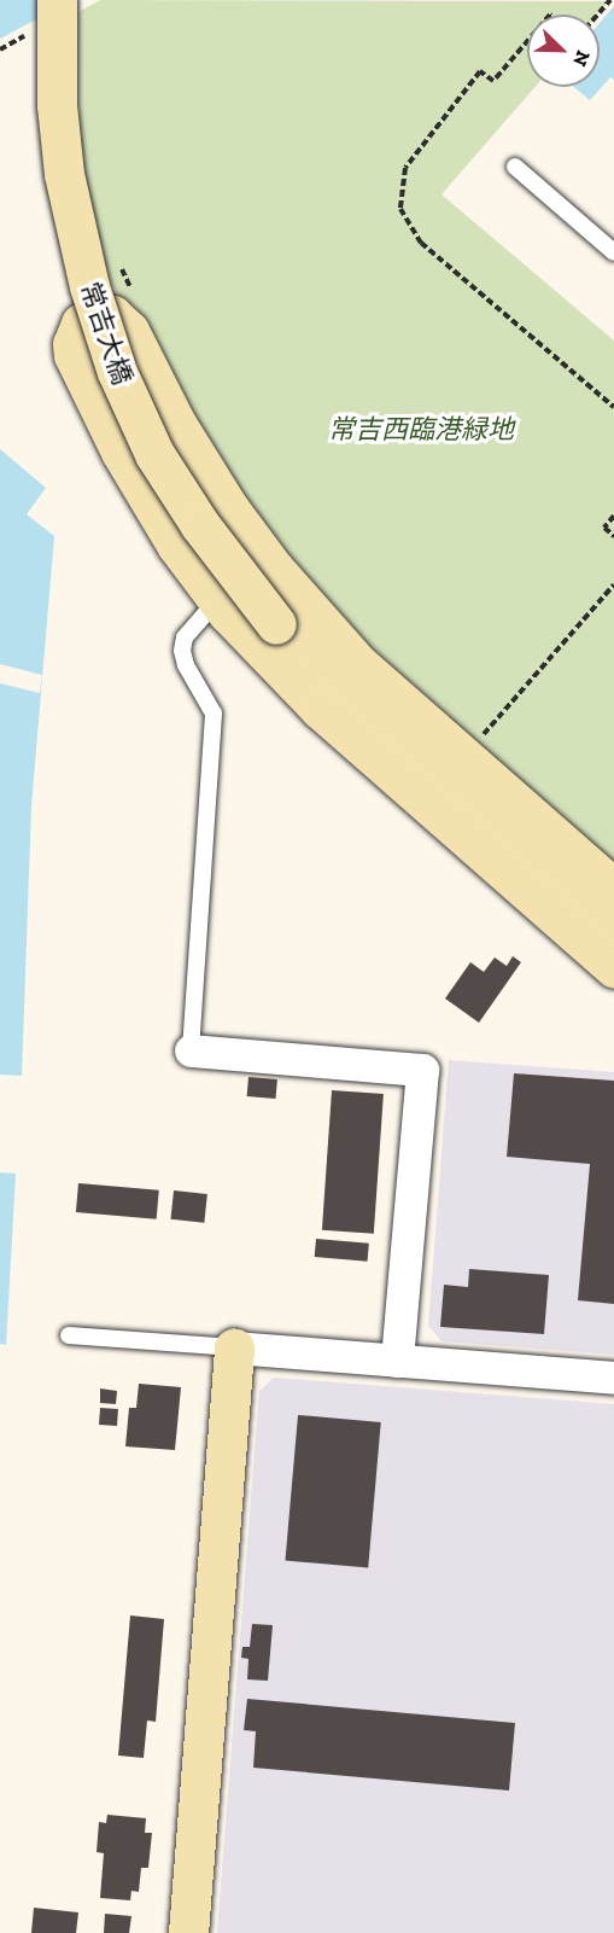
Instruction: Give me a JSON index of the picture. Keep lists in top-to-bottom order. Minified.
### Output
{"streets":{"street":["常吉大橋"]},"parks":["常吉西臨港緑地"],"north":"bottom right"}
